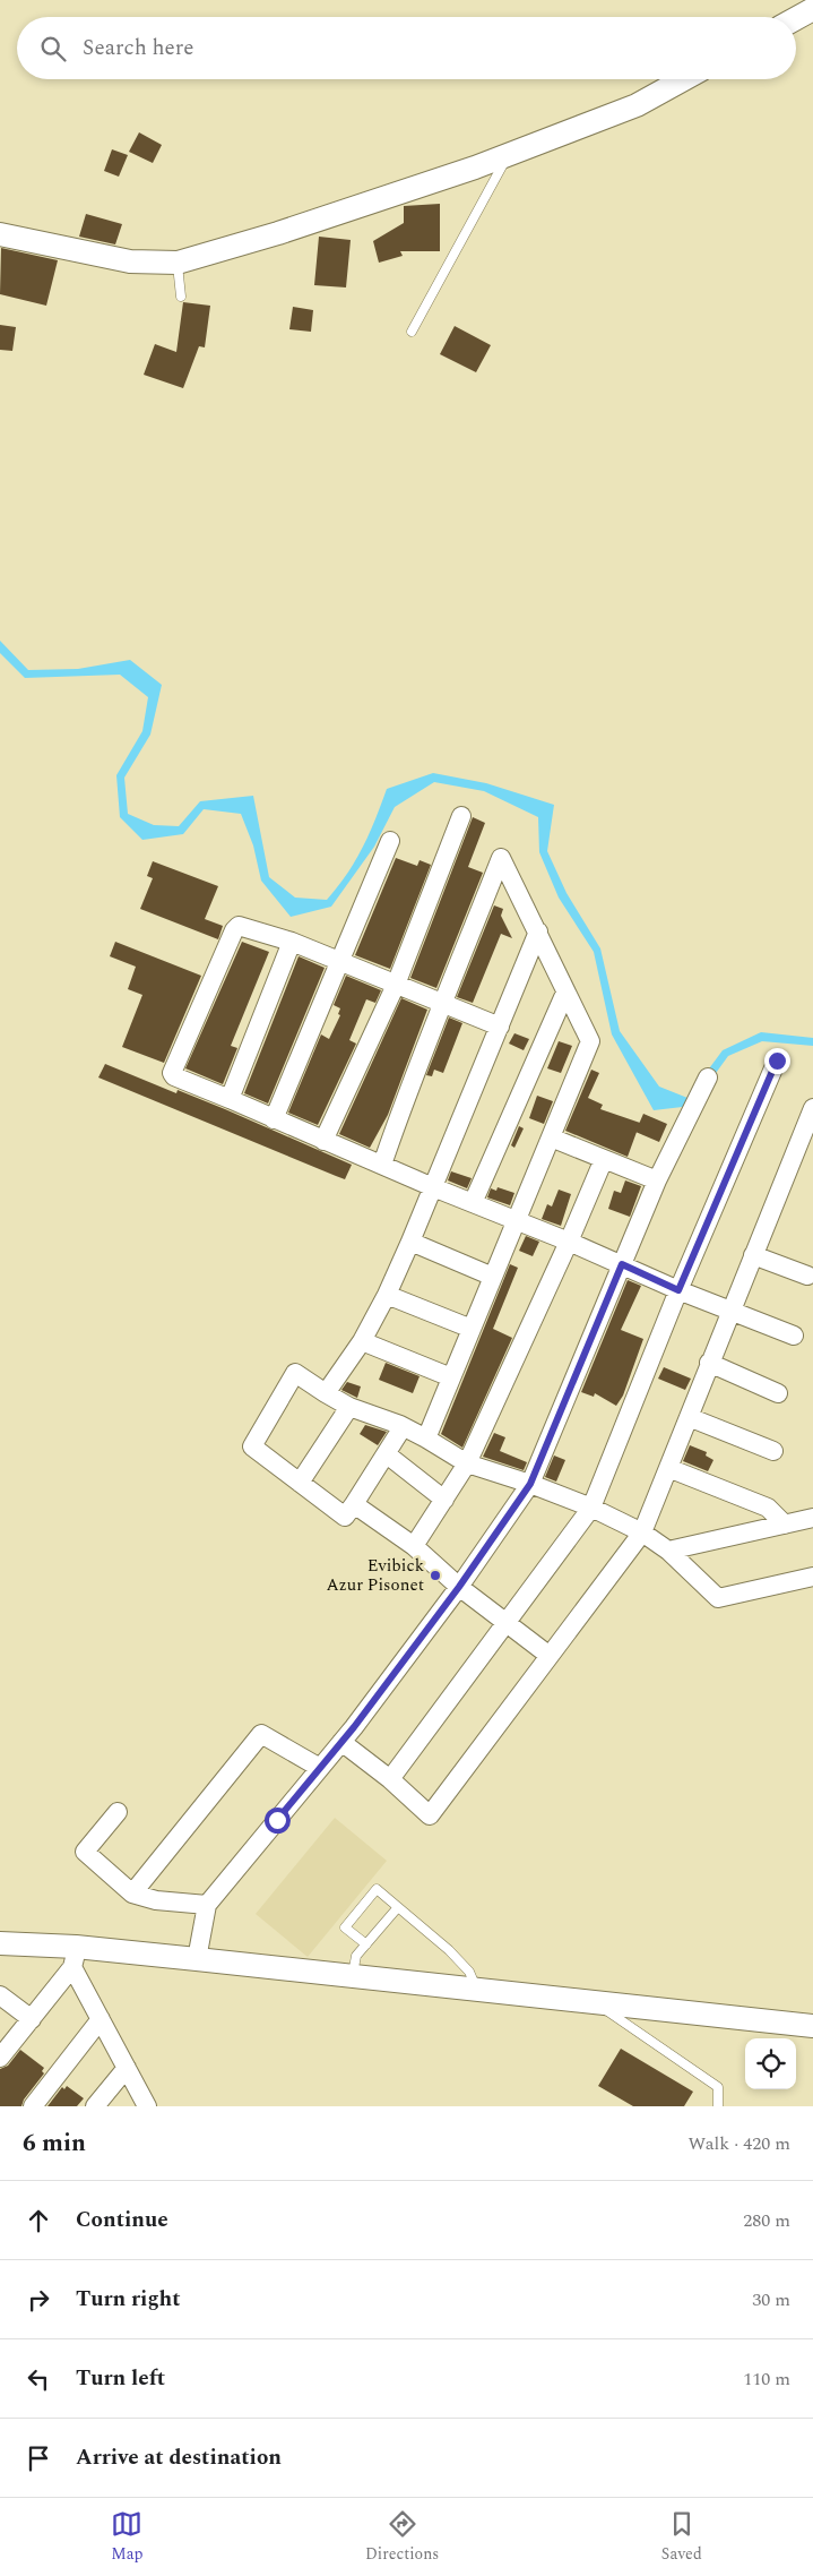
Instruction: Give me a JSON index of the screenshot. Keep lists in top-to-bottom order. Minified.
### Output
{"places":["Evibick Azur Pisonet"],"page":{"search":"Search here","heading":["6 min","Walk · 420 m"],"list":[["Continue","280 m"],["Turn right","30 m"],["Turn left","110 m"],"Arrive at destination"],"nav":["Map","Directions","Saved"]}}
